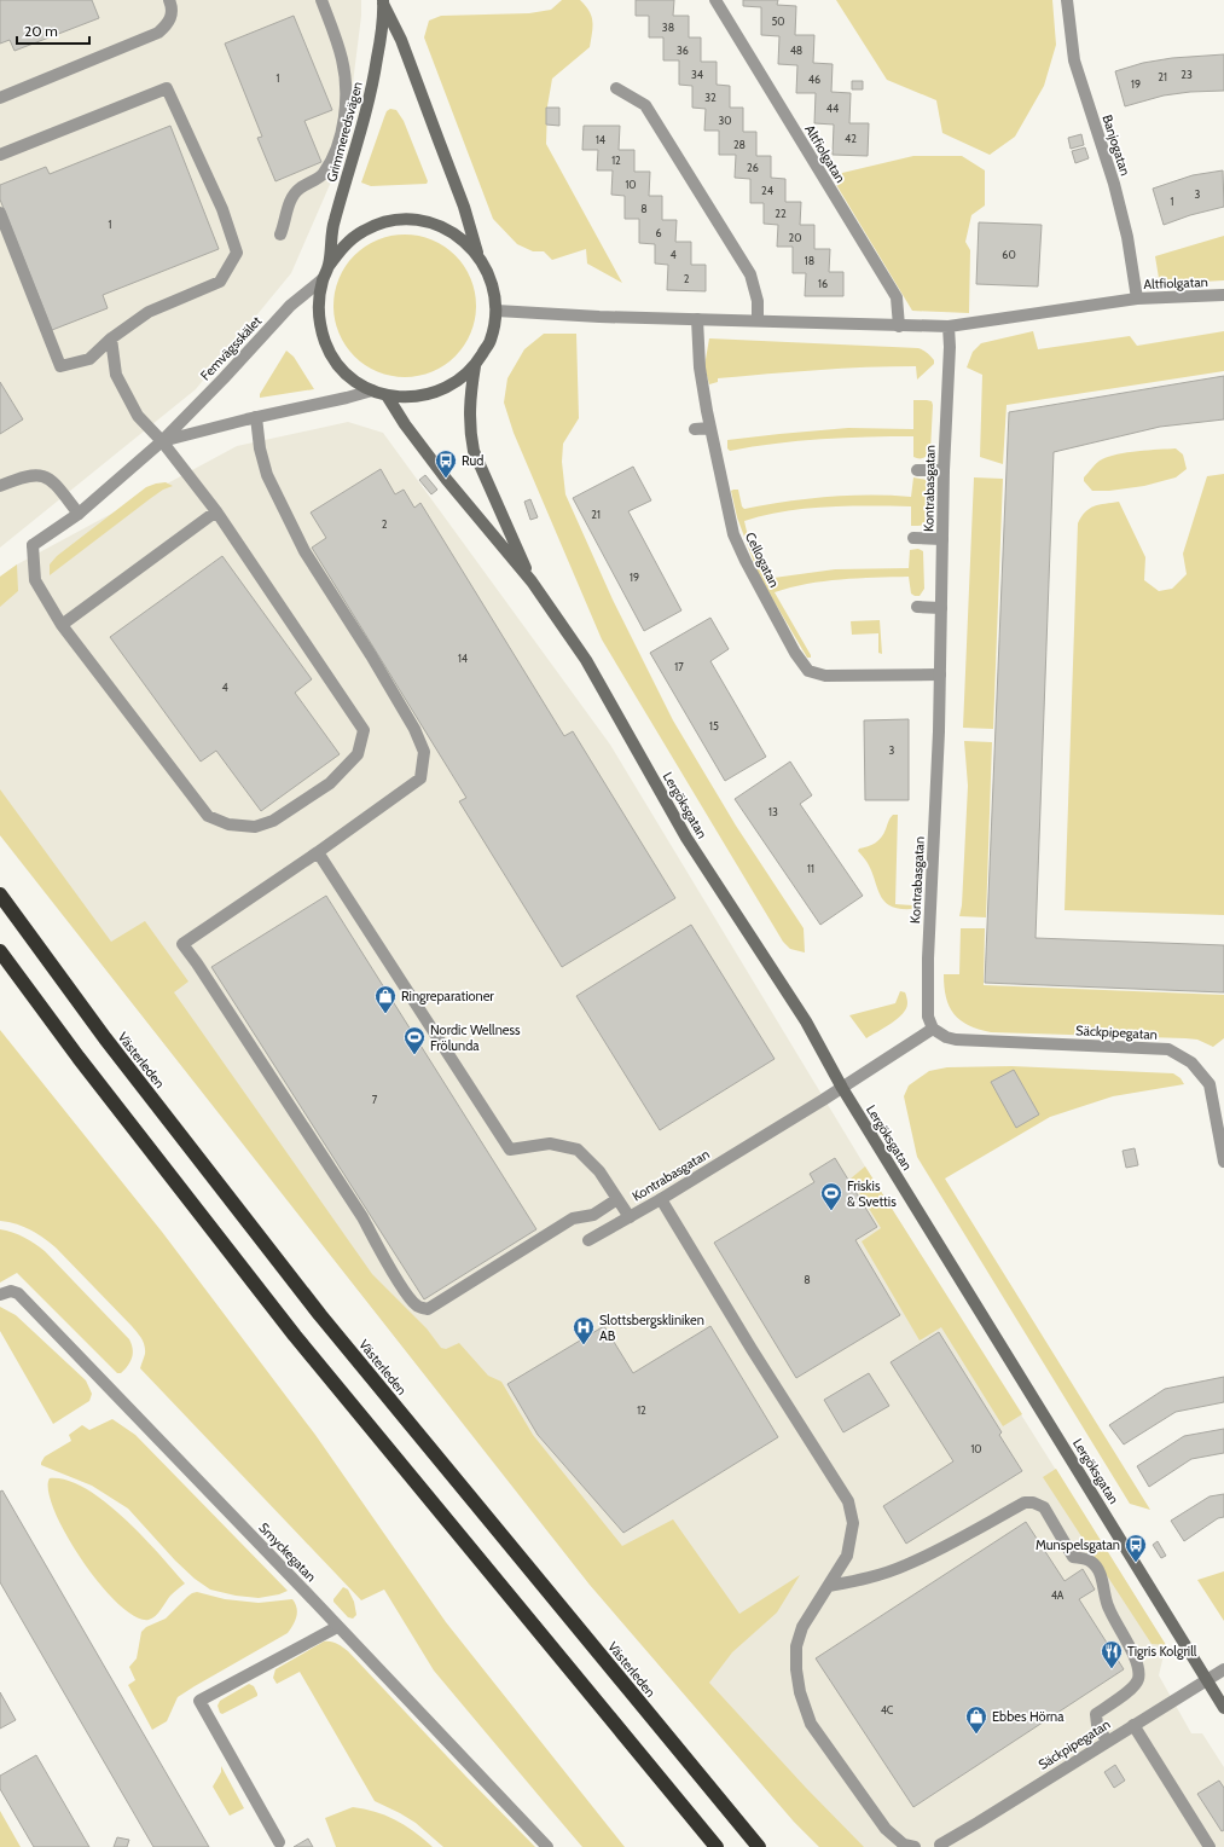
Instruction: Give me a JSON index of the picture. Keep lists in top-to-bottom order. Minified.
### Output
{"streets":{"highway":["Västerleden"],"street":["Grimmeredsvägen","Banjogatan","Altfiolgatan","Femvägsskälet","Kontrabasgatan","Cellogatan","Lergöksgatan","Säckpipegatan","Smyckegatan"]},"crossings":[["Banjogatan","Altfiolgatan"],["Altfiolgatan","Kontrabasgatan"],["Altfiolgatan","Cellogatan"],["Kontrabasgatan","Cellogatan"],["Kontrabasgatan","Lergöksgatan"],["Kontrabasgatan","Säckpipegatan"],["Lergöksgatan","Säckpipegatan"]],"places":{"bus stop":["Rud","Munspelsgatan"],"shop":["Ringreparationer","Ebbes Hörna"],"sports":["Nordic Wellness Frölunda","Friskis & Svettis"],"hospital":["Slottsbergskliniken AB"],"restaurant":["Tigris Kolgrill"]},"house_numbers":["50","38","36","48","34","23","21","1","46","19","32","44","30","42","14","28","12","26","10","24","3","1","8","22","1","6","20","4","60","18","2","16","21","2","19","14","17","4","15","3","13","11","7","8","12","10","4A","4C"],"scale_bar":"20 m"}
